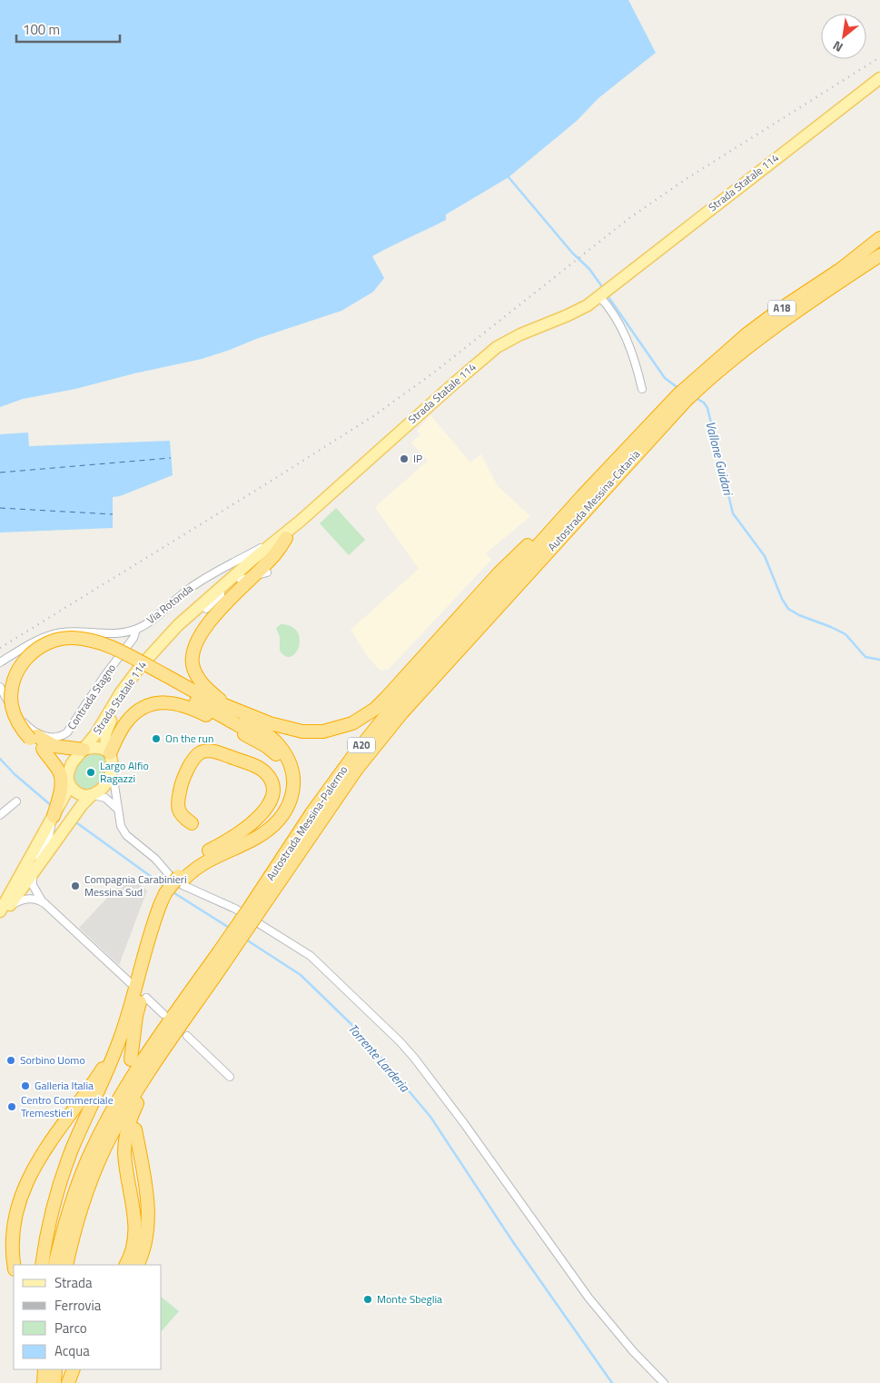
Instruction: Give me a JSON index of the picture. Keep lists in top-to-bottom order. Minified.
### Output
{"streets":{"highway":["A18","Autostrada Messina-Catania","A20","Autostrada Messina-Palermo"],"main road":["Strada Statale 114"],"street":["Via Rotonda","Contrada Stagno"]},"crossings":[["Strada Statale 114","Via Rotonda"],["A18","Autostrada Messina-Catania"],["Autostrada Messina-Catania","Autostrada Messina-Palermo"],["Via Rotonda","Contrada Stagno"],["A20","Autostrada Messina-Palermo"]],"water":["Vallone Guidari","Torrente Larderia"],"places":["IP","On the run","Largo Alfio Ragazzi","Compagnia Carabinieri Messina Sud","Sorbino Uomo","Galleria Italia","Centro Commerciale Tremestieri","Monte Sbeglia"],"legend":["Strada","Ferrovia","Parco","Acqua"],"scale_bar":"100 m","north":"bottom left"}
